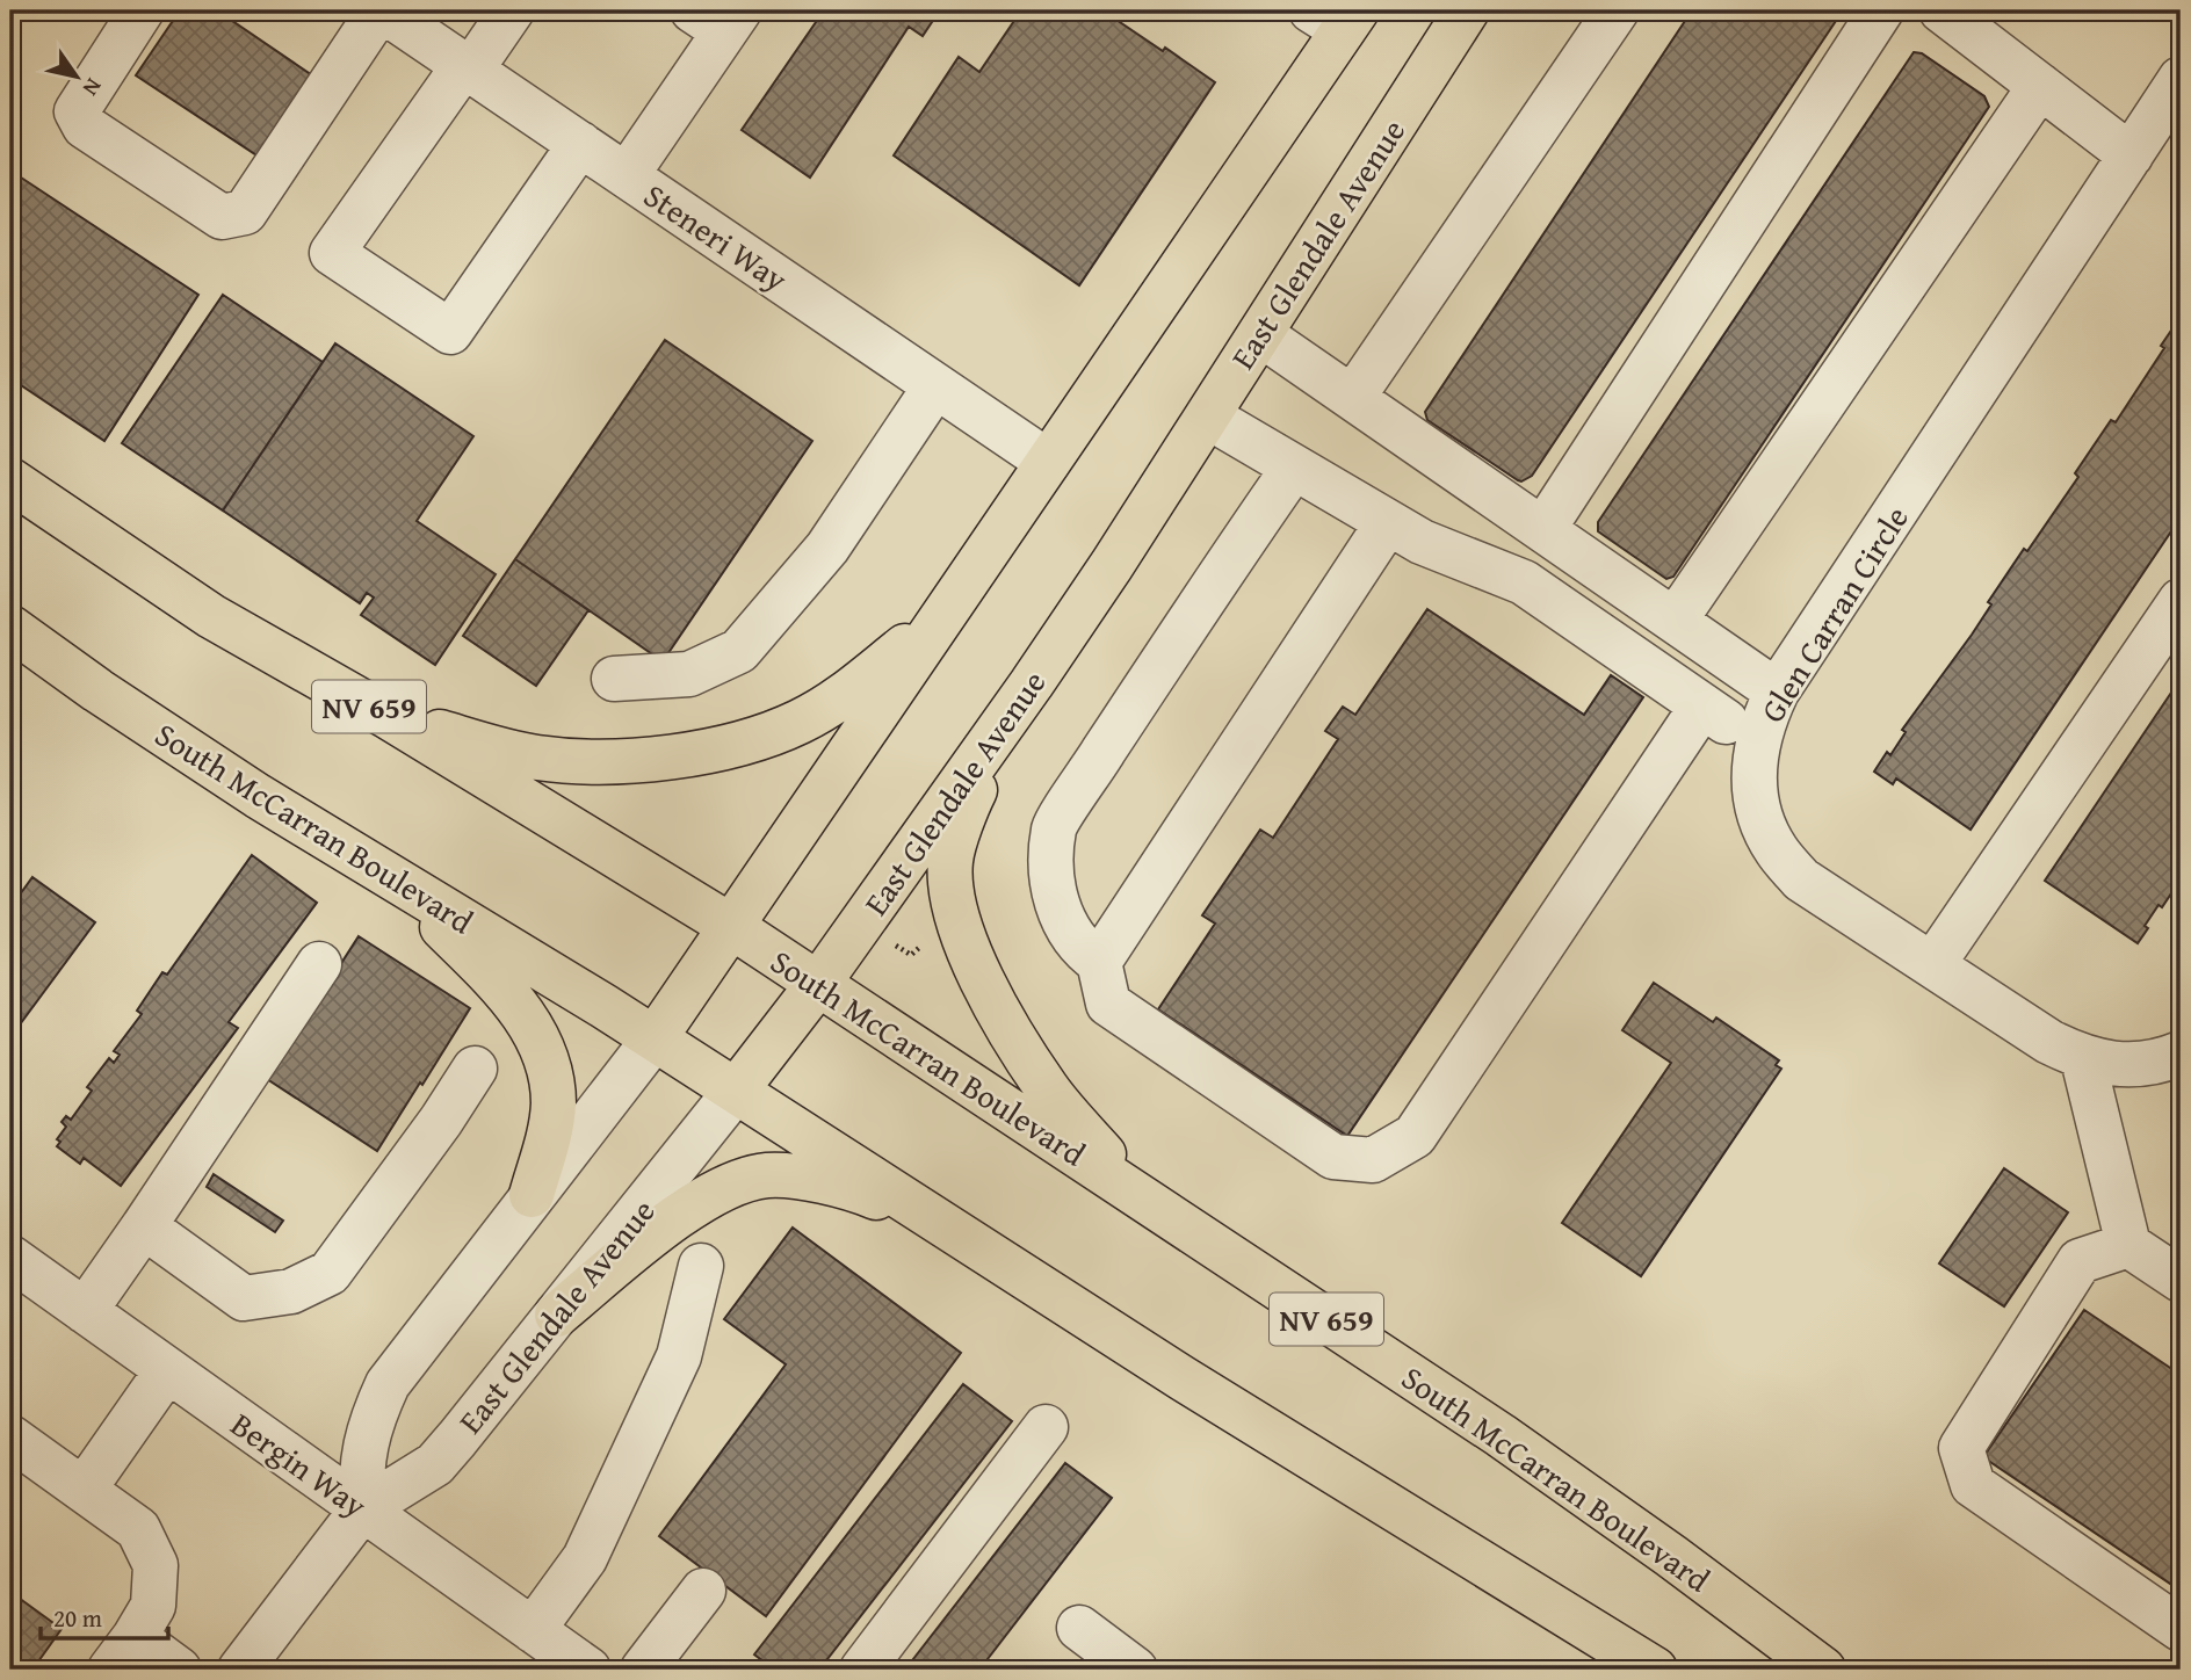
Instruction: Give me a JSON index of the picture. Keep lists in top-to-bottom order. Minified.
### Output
{"streets":{"main road":["East Glendale Avenue","NV 659","South McCarran Boulevard"],"street":["Steneri Way","Glen Carran Circle","Bergin Way"]},"crossings":[["East Glendale Avenue","South McCarran Boulevard"],["East Glendale Avenue","Bergin Way"]],"scale_bar":"20 m","north":"bottom right"}
